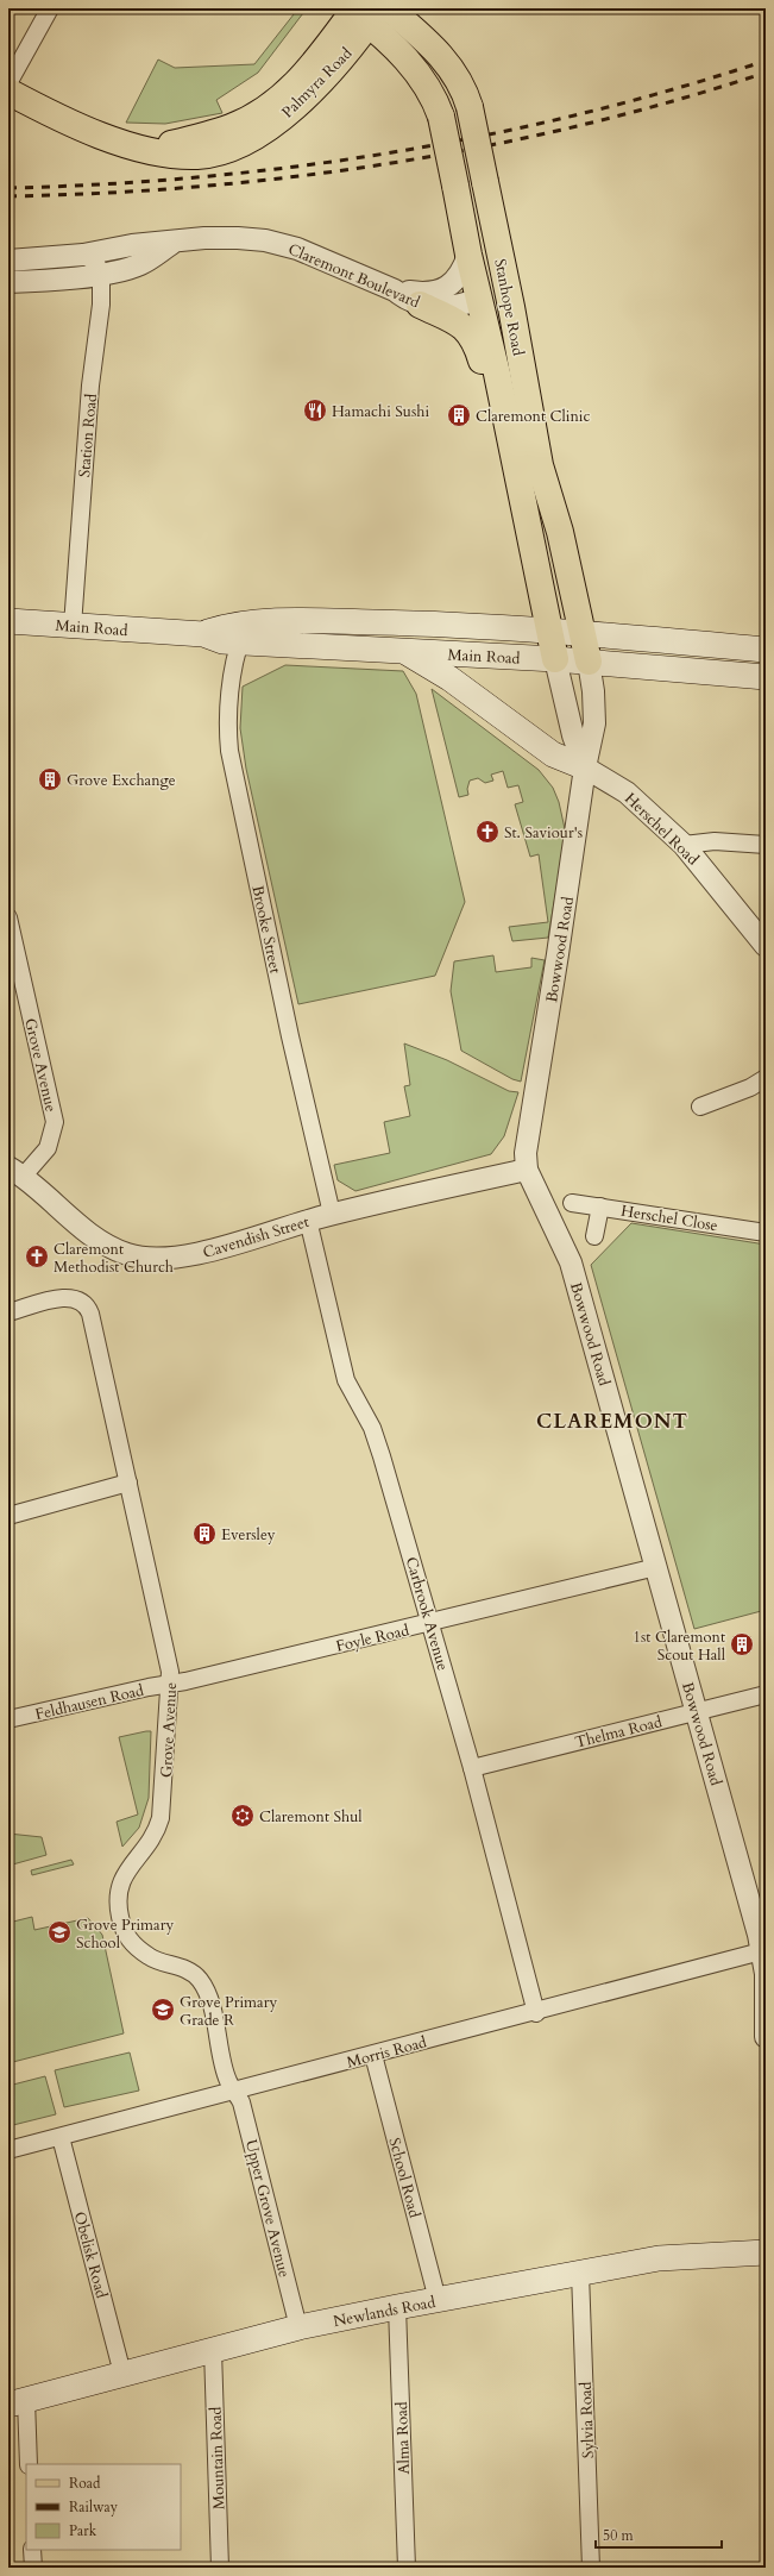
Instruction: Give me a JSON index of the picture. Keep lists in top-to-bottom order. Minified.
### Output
{"streets":{"main road":["Palmyra Road","Stanhope Road","Main Road","Bowwood Road","Newlands Road"],"street":["Claremont Boulevard","Station Road","Herschel Road","Brooke Street","Grove Avenue","Herschel Close","Cavendish Street","Carbrook Avenue","Foyle Road","Feldhausen Road","Thelma Road","Morris Road","School Road","Upper Grove Avenue","Obelisk Road","Sylvia Road","Alma Road","Mountain Road"]},"crossings":[["Palmyra Road","Stanhope Road"],["Claremont Boulevard","Stanhope Road"],["Claremont Boulevard","Station Road"],["Stanhope Road","Main Road"],["Stanhope Road","Bowwood Road"],["Station Road","Main Road"],["Main Road","Brooke Street"],["Main Road","Bowwood Road"],["Herschel Road","Bowwood Road"],["Brooke Street","Cavendish Street"],["Bowwood Road","Cavendish Street"],["Bowwood Road","Foyle Road"],["Bowwood Road","Thelma Road"],["Bowwood Road","Morris Road"],["Grove Avenue","Cavendish Street"],["Grove Avenue","Foyle Road"],["Grove Avenue","Feldhausen Road"],["Grove Avenue","Morris Road"],["Grove Avenue","Upper Grove Avenue"],["Cavendish Street","Carbrook Avenue"],["Carbrook Avenue","Foyle Road"],["Carbrook Avenue","Thelma Road"],["Carbrook Avenue","Morris Road"],["Foyle Road","Feldhausen Road"],["Morris Road","School Road"],["Morris Road","Upper Grove Avenue"],["Morris Road","Obelisk Road"],["School Road","Newlands Road"],["Upper Grove Avenue","Newlands Road"],["Obelisk Road","Newlands Road"],["Newlands Road","Sylvia Road"],["Newlands Road","Alma Road"],["Newlands Road","Mountain Road"]],"districts":["CLAREMONT"],"places":{"restaurant":["Hamachi Sushi"],"building":["Claremont Clinic","Grove Exchange","Eversley","1st Claremont Scout Hall"],"church":["St. Saviour's","Claremont Methodist Church"],"synagogue":["Claremont Shul"],"school or university":["Grove Primary School","Grove Primary Grade R"]},"legend":["Road","Railway","Park"],"scale_bar":"50 m"}
